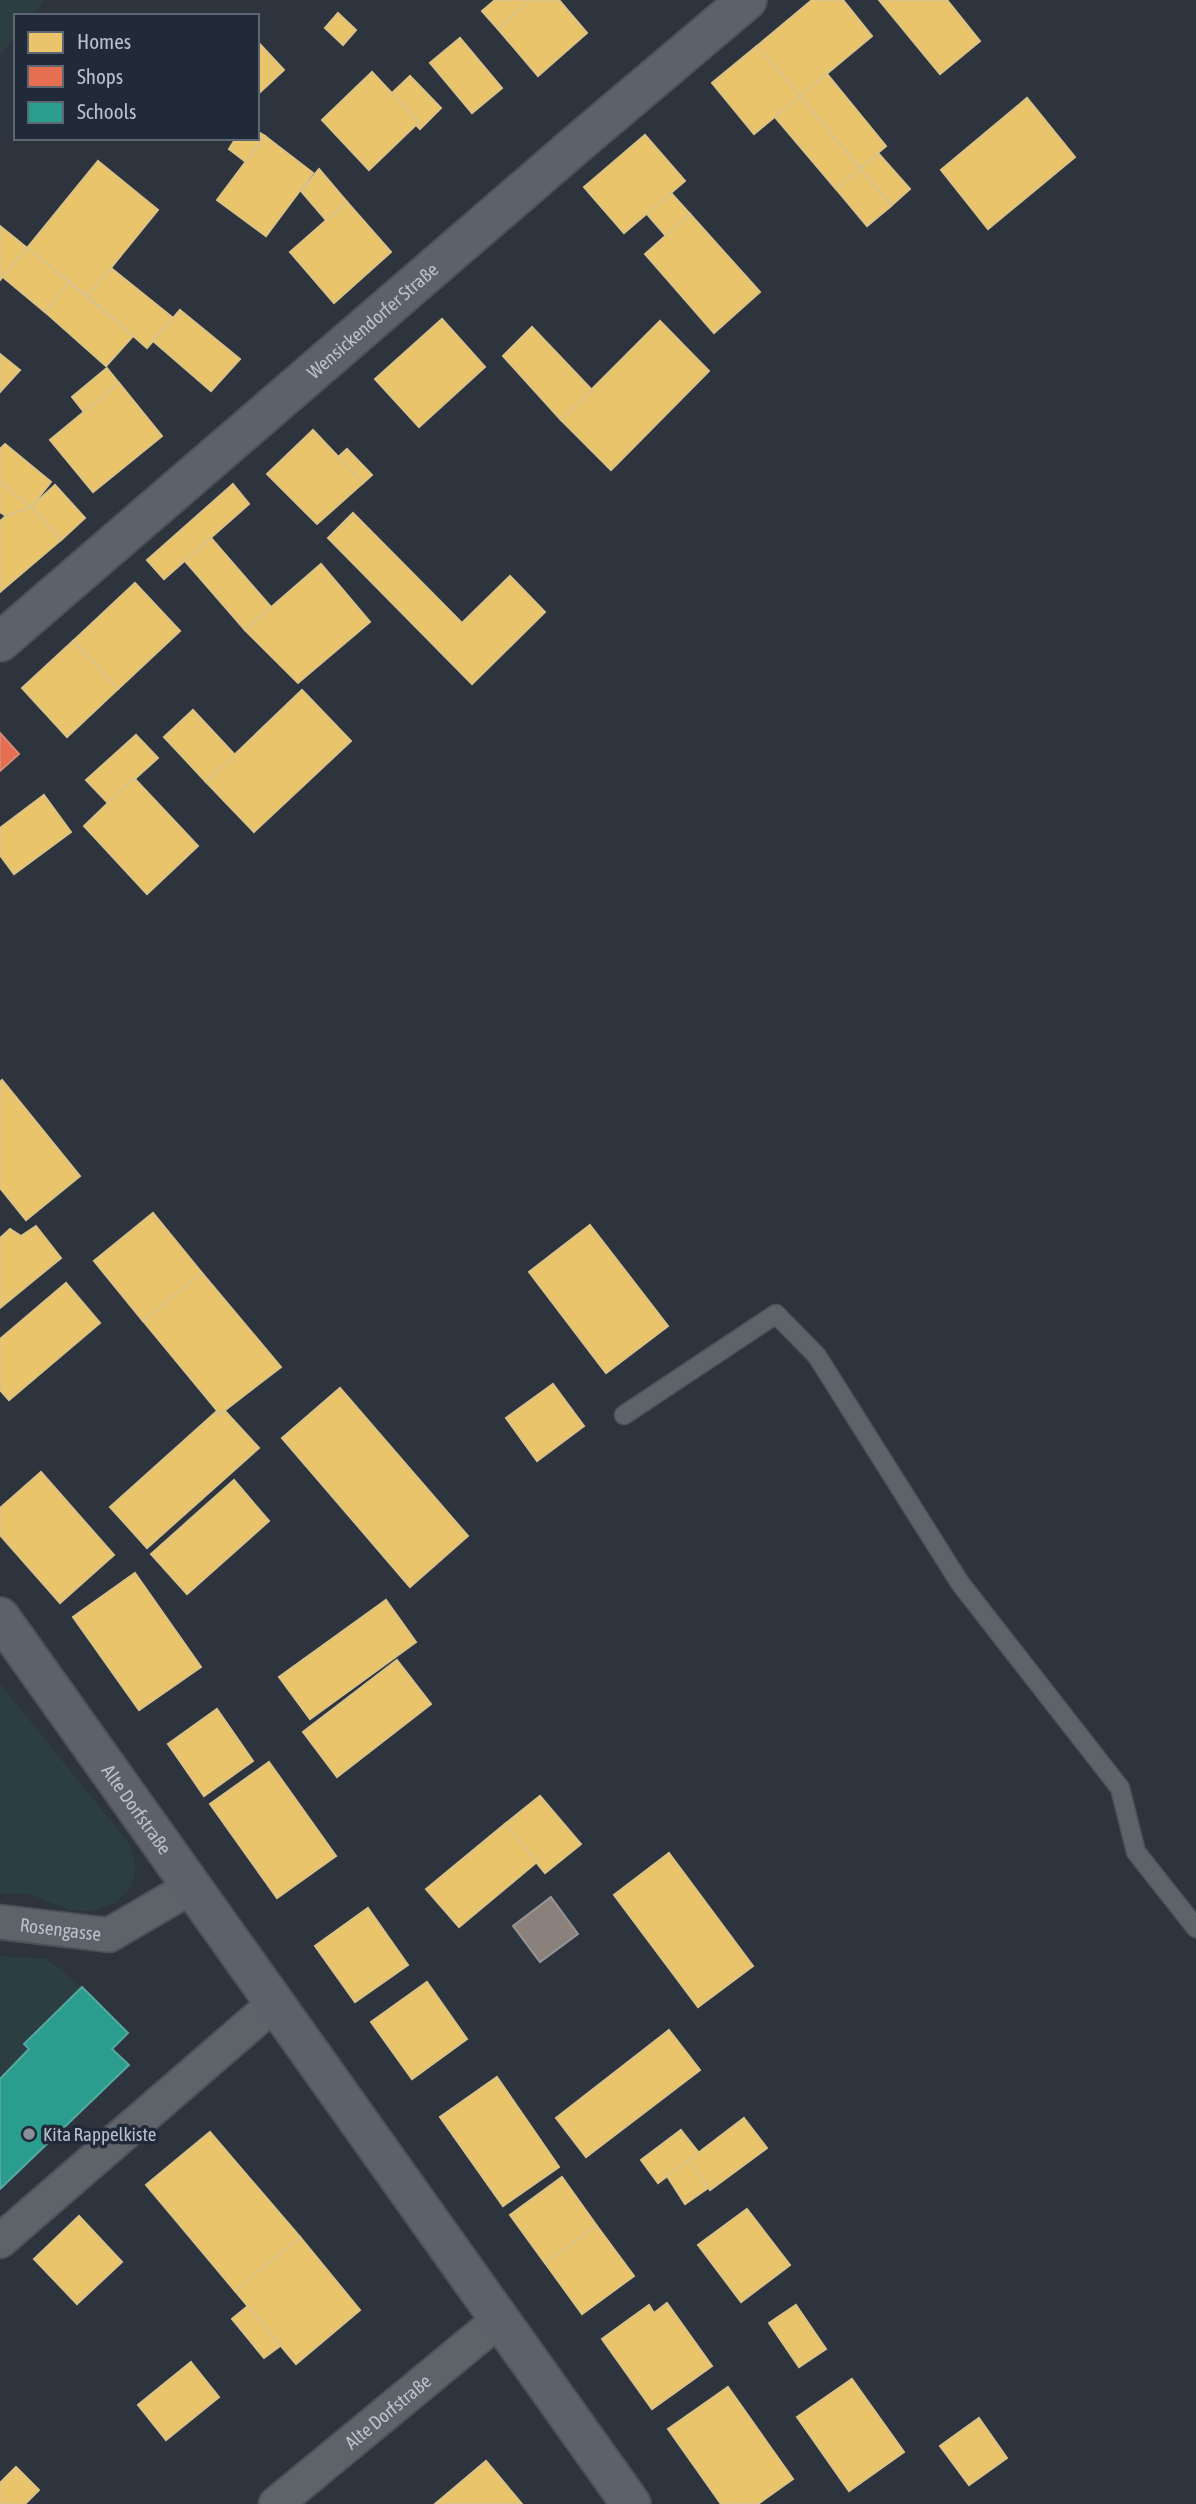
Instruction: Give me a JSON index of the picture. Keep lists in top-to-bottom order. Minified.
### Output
{"streets":{"main road":["Wensickendorfer Straße","Alte Dorfstraße"],"street":["Rosengasse"]},"crossings":[["Alte Dorfstraße","Rosengasse"]],"places":["Kita Rappelkiste"],"legend":["Homes","Shops","Schools"]}
